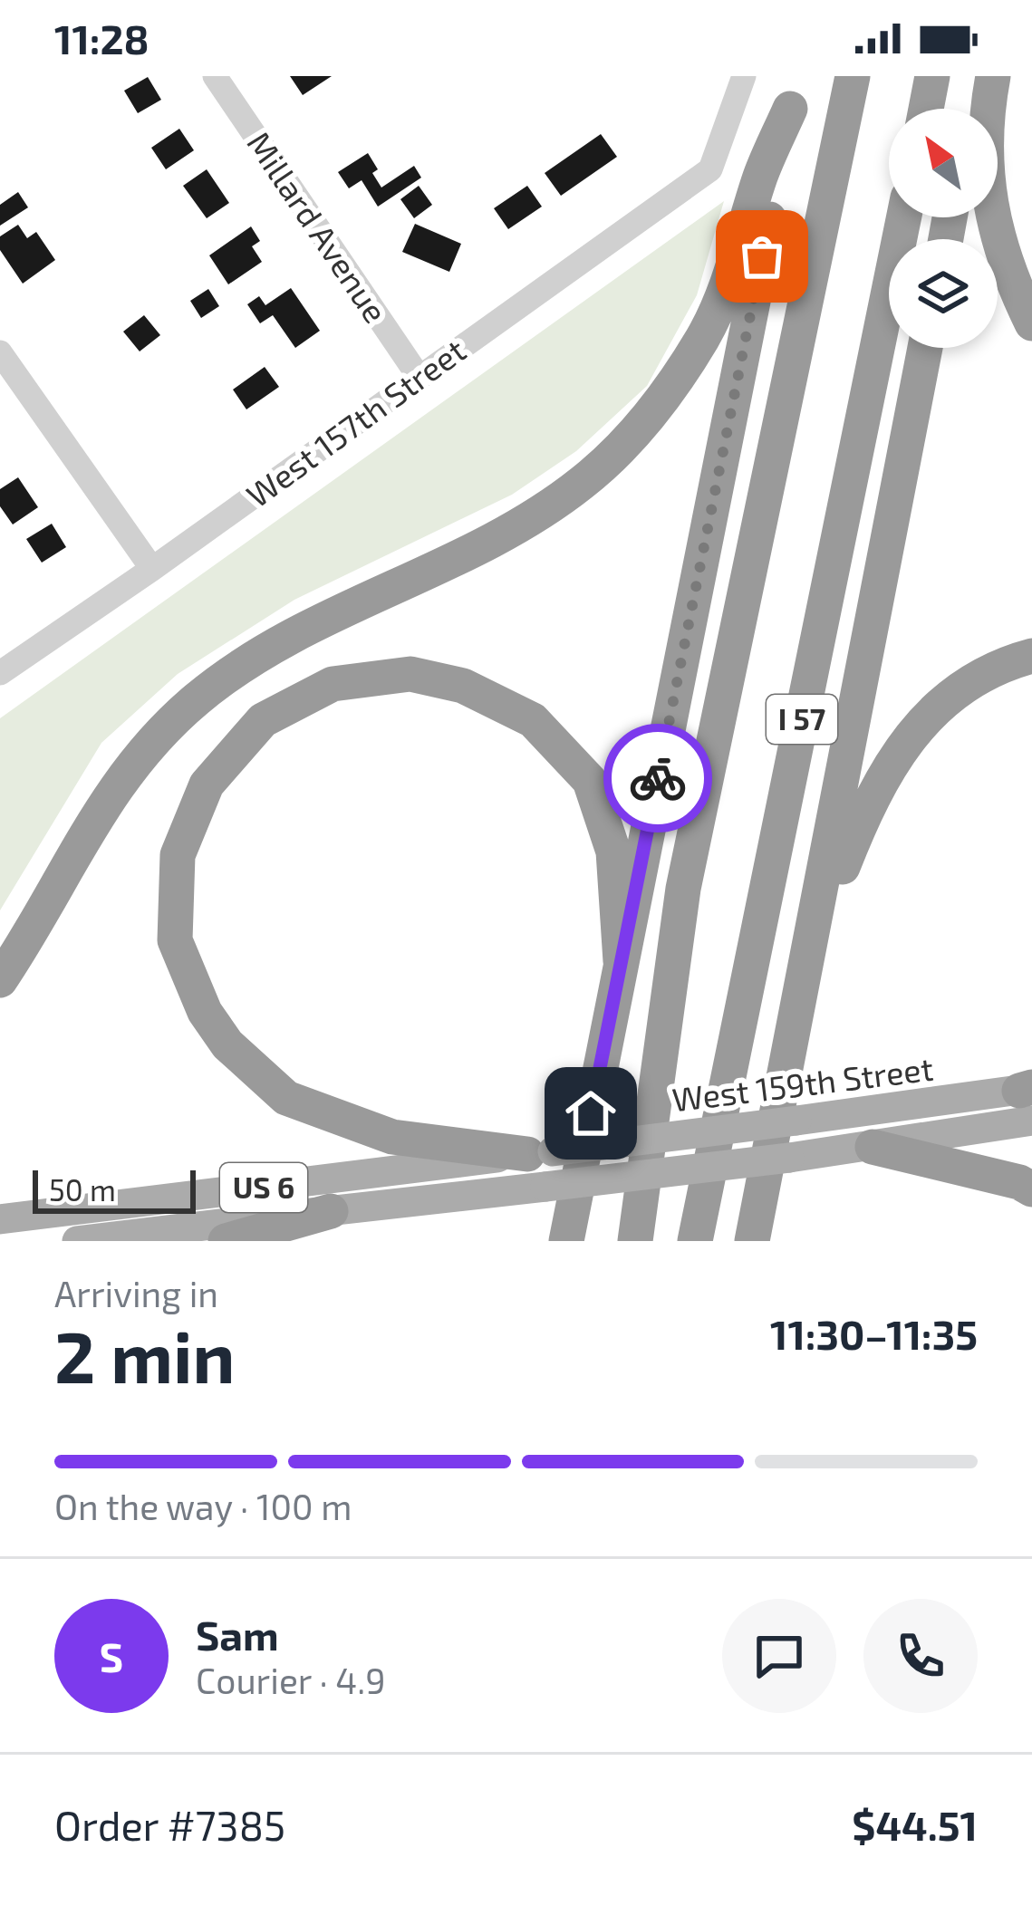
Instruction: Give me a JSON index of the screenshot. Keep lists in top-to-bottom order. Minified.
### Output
{"streets":{"highway":["I 57"],"main road":["West 159th Street","US 6"],"street":["Millard Avenue","West 157th Street"]},"crossings":[["Millard Avenue","West 157th Street"]],"scale_bar":"50 m","north":"top left","page":{"status":"11:28","scale":"50 m","heading":["2 min","Arriving in","11:30–11:35"],"panel":["Sam","Courier · 4.9","Order #7385","$44.51"],"bar":"On the way · 100 m","round":"S"}}
